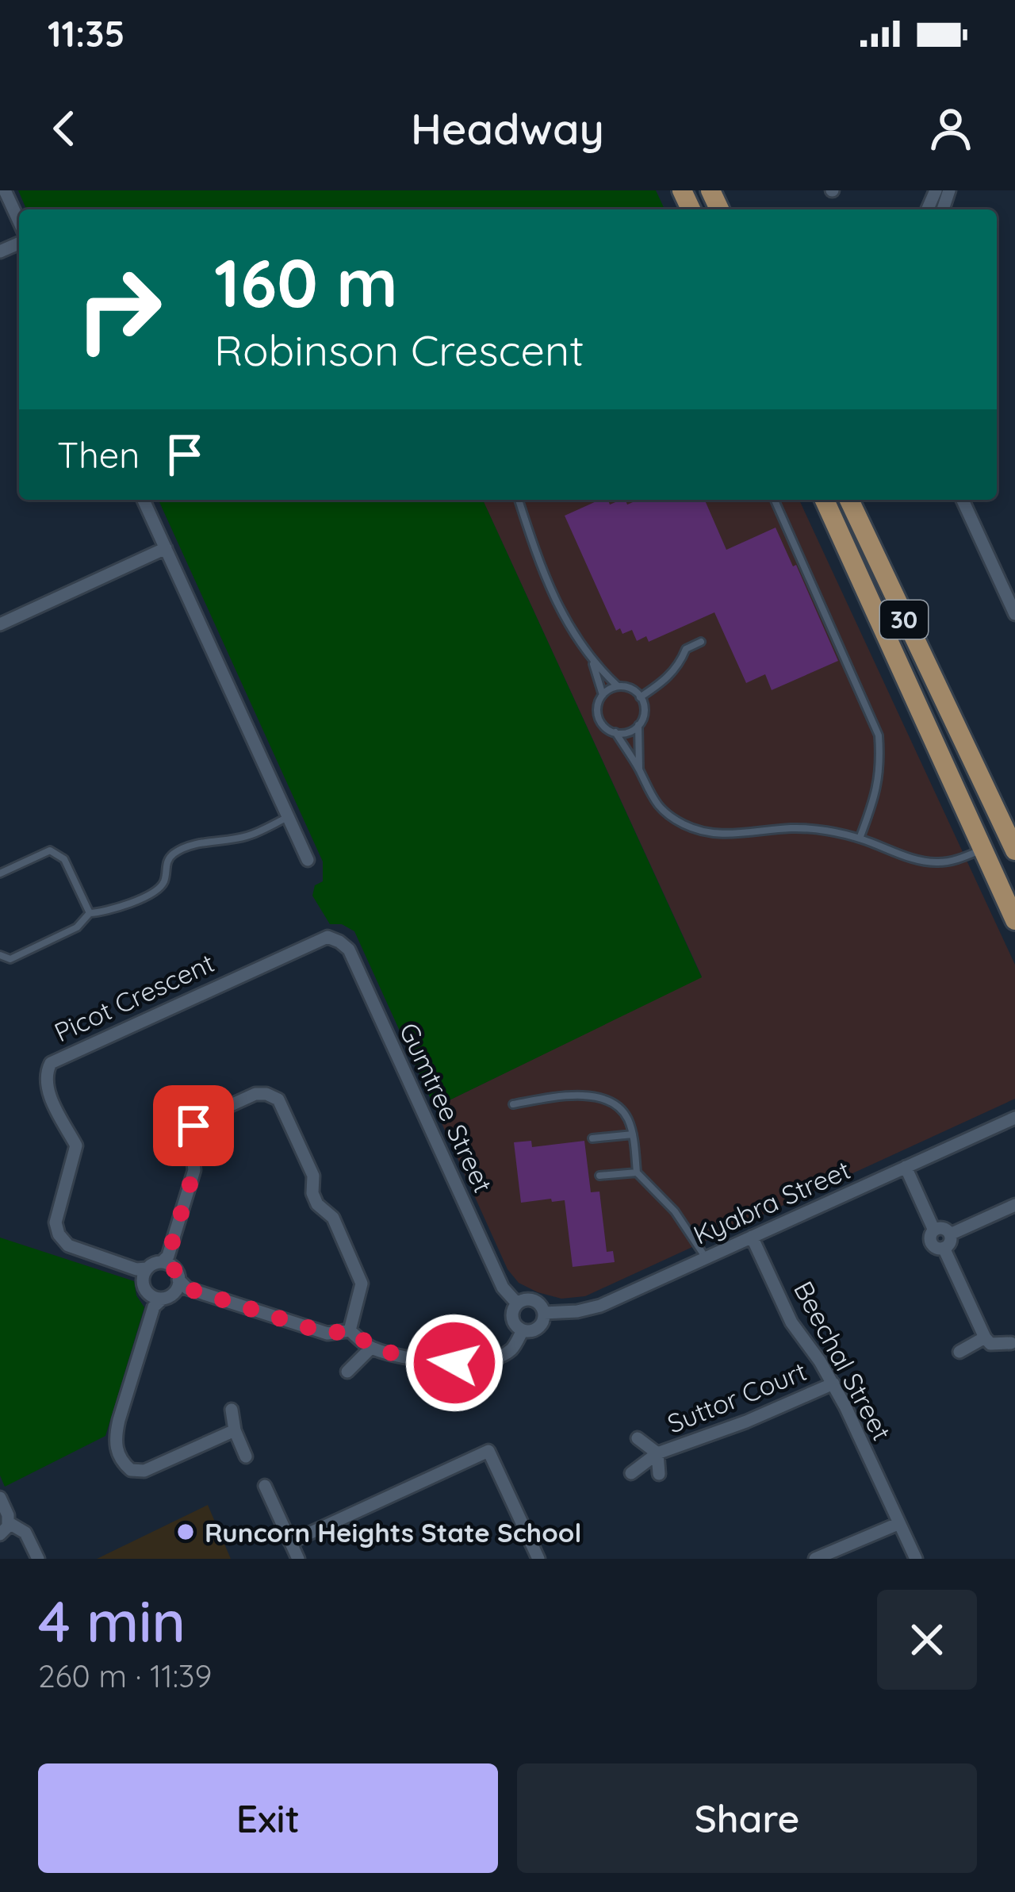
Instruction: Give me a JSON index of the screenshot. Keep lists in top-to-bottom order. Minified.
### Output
{"streets":{"main road":["30"],"street":["Picot Crescent","Gumtree Street","Kyabra Street","Beechal Street","Suttor Court"]},"crossings":[["Picot Crescent","Gumtree Street"],["Gumtree Street","Kyabra Street"],["Kyabra Street","Beechal Street"],["Beechal Street","Suttor Court"]],"places":["Runcorn Heights State School"],"page":{"status":"11:35","header":"Headway","turn":["160 m","Robinson Crescent"],"then":"Then","heading":["4 min","260 m · 11:39"],"buttons":["Exit","Share"]}}
